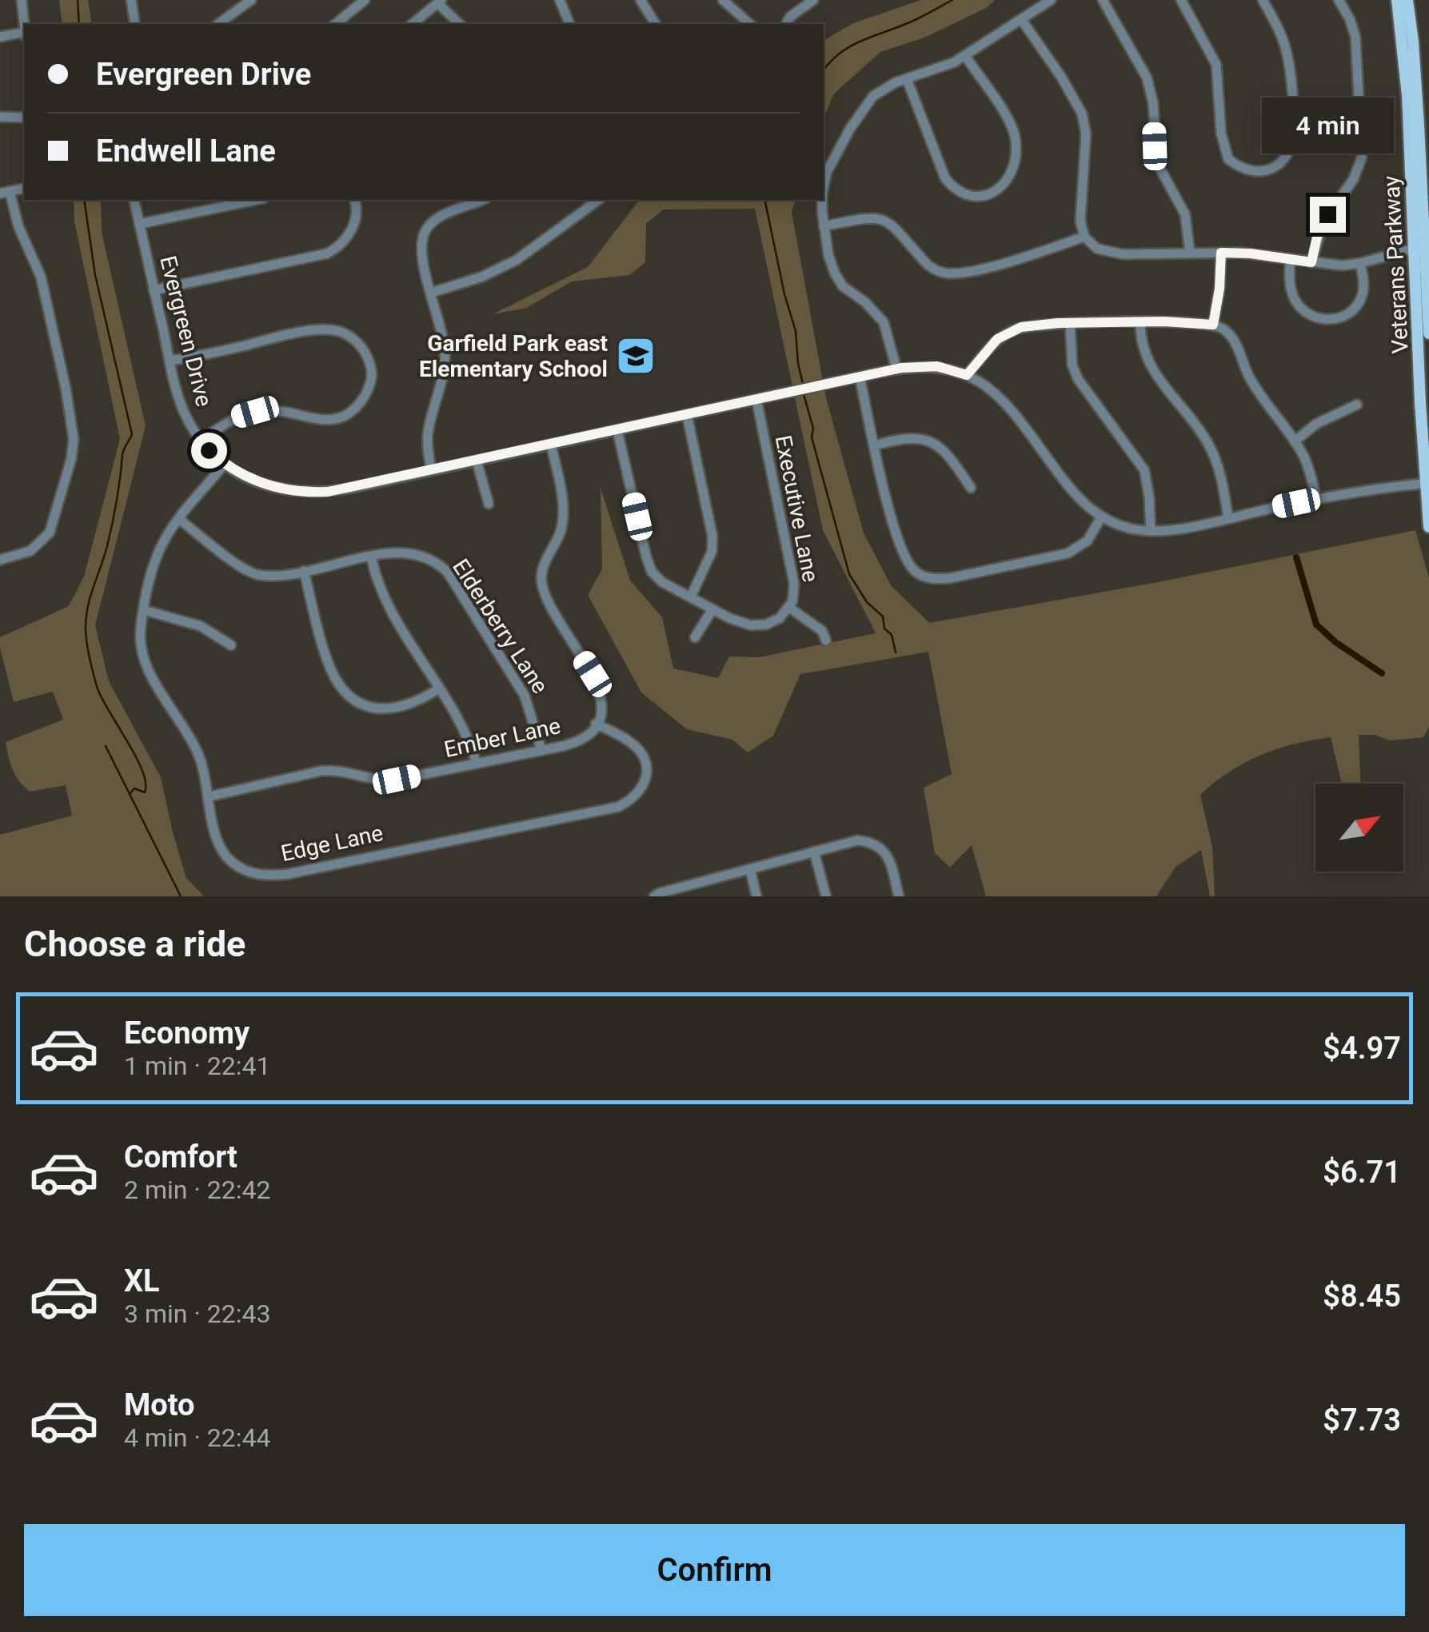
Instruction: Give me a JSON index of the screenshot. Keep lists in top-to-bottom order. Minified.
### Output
{"streets":{"main road":["Veterans Parkway"],"street":["Evergreen Drive","Executive Lane","Elderberry Lane","Ember Lane","Edge Lane"]},"crossings":[["Veterans Parkway","Evergreen Drive"],["Evergreen Drive","Executive Lane"],["Evergreen Drive","Edge Lane"],["Elderberry Lane","Ember Lane"],["Elderberry Lane","Edge Lane"],["Ember Lane","Edge Lane"]],"places":{"school or university":["Garfield Park east Elementary School"]},"north":"top right","page":{"banner":["Evergreen Drive","Endwell Lane"],"bubble":"4 min","heading":"Choose a ride","list":[{"name":"Economy","note":"1 min · 22:41","value":"$4.97"},{"name":"Comfort","note":"2 min · 22:42","value":"$6.71"},{"name":"XL","note":"3 min · 22:43","value":"$8.45"},{"name":"Moto","note":"4 min · 22:44","value":"$7.73"}],"buttons":"Confirm"}}
